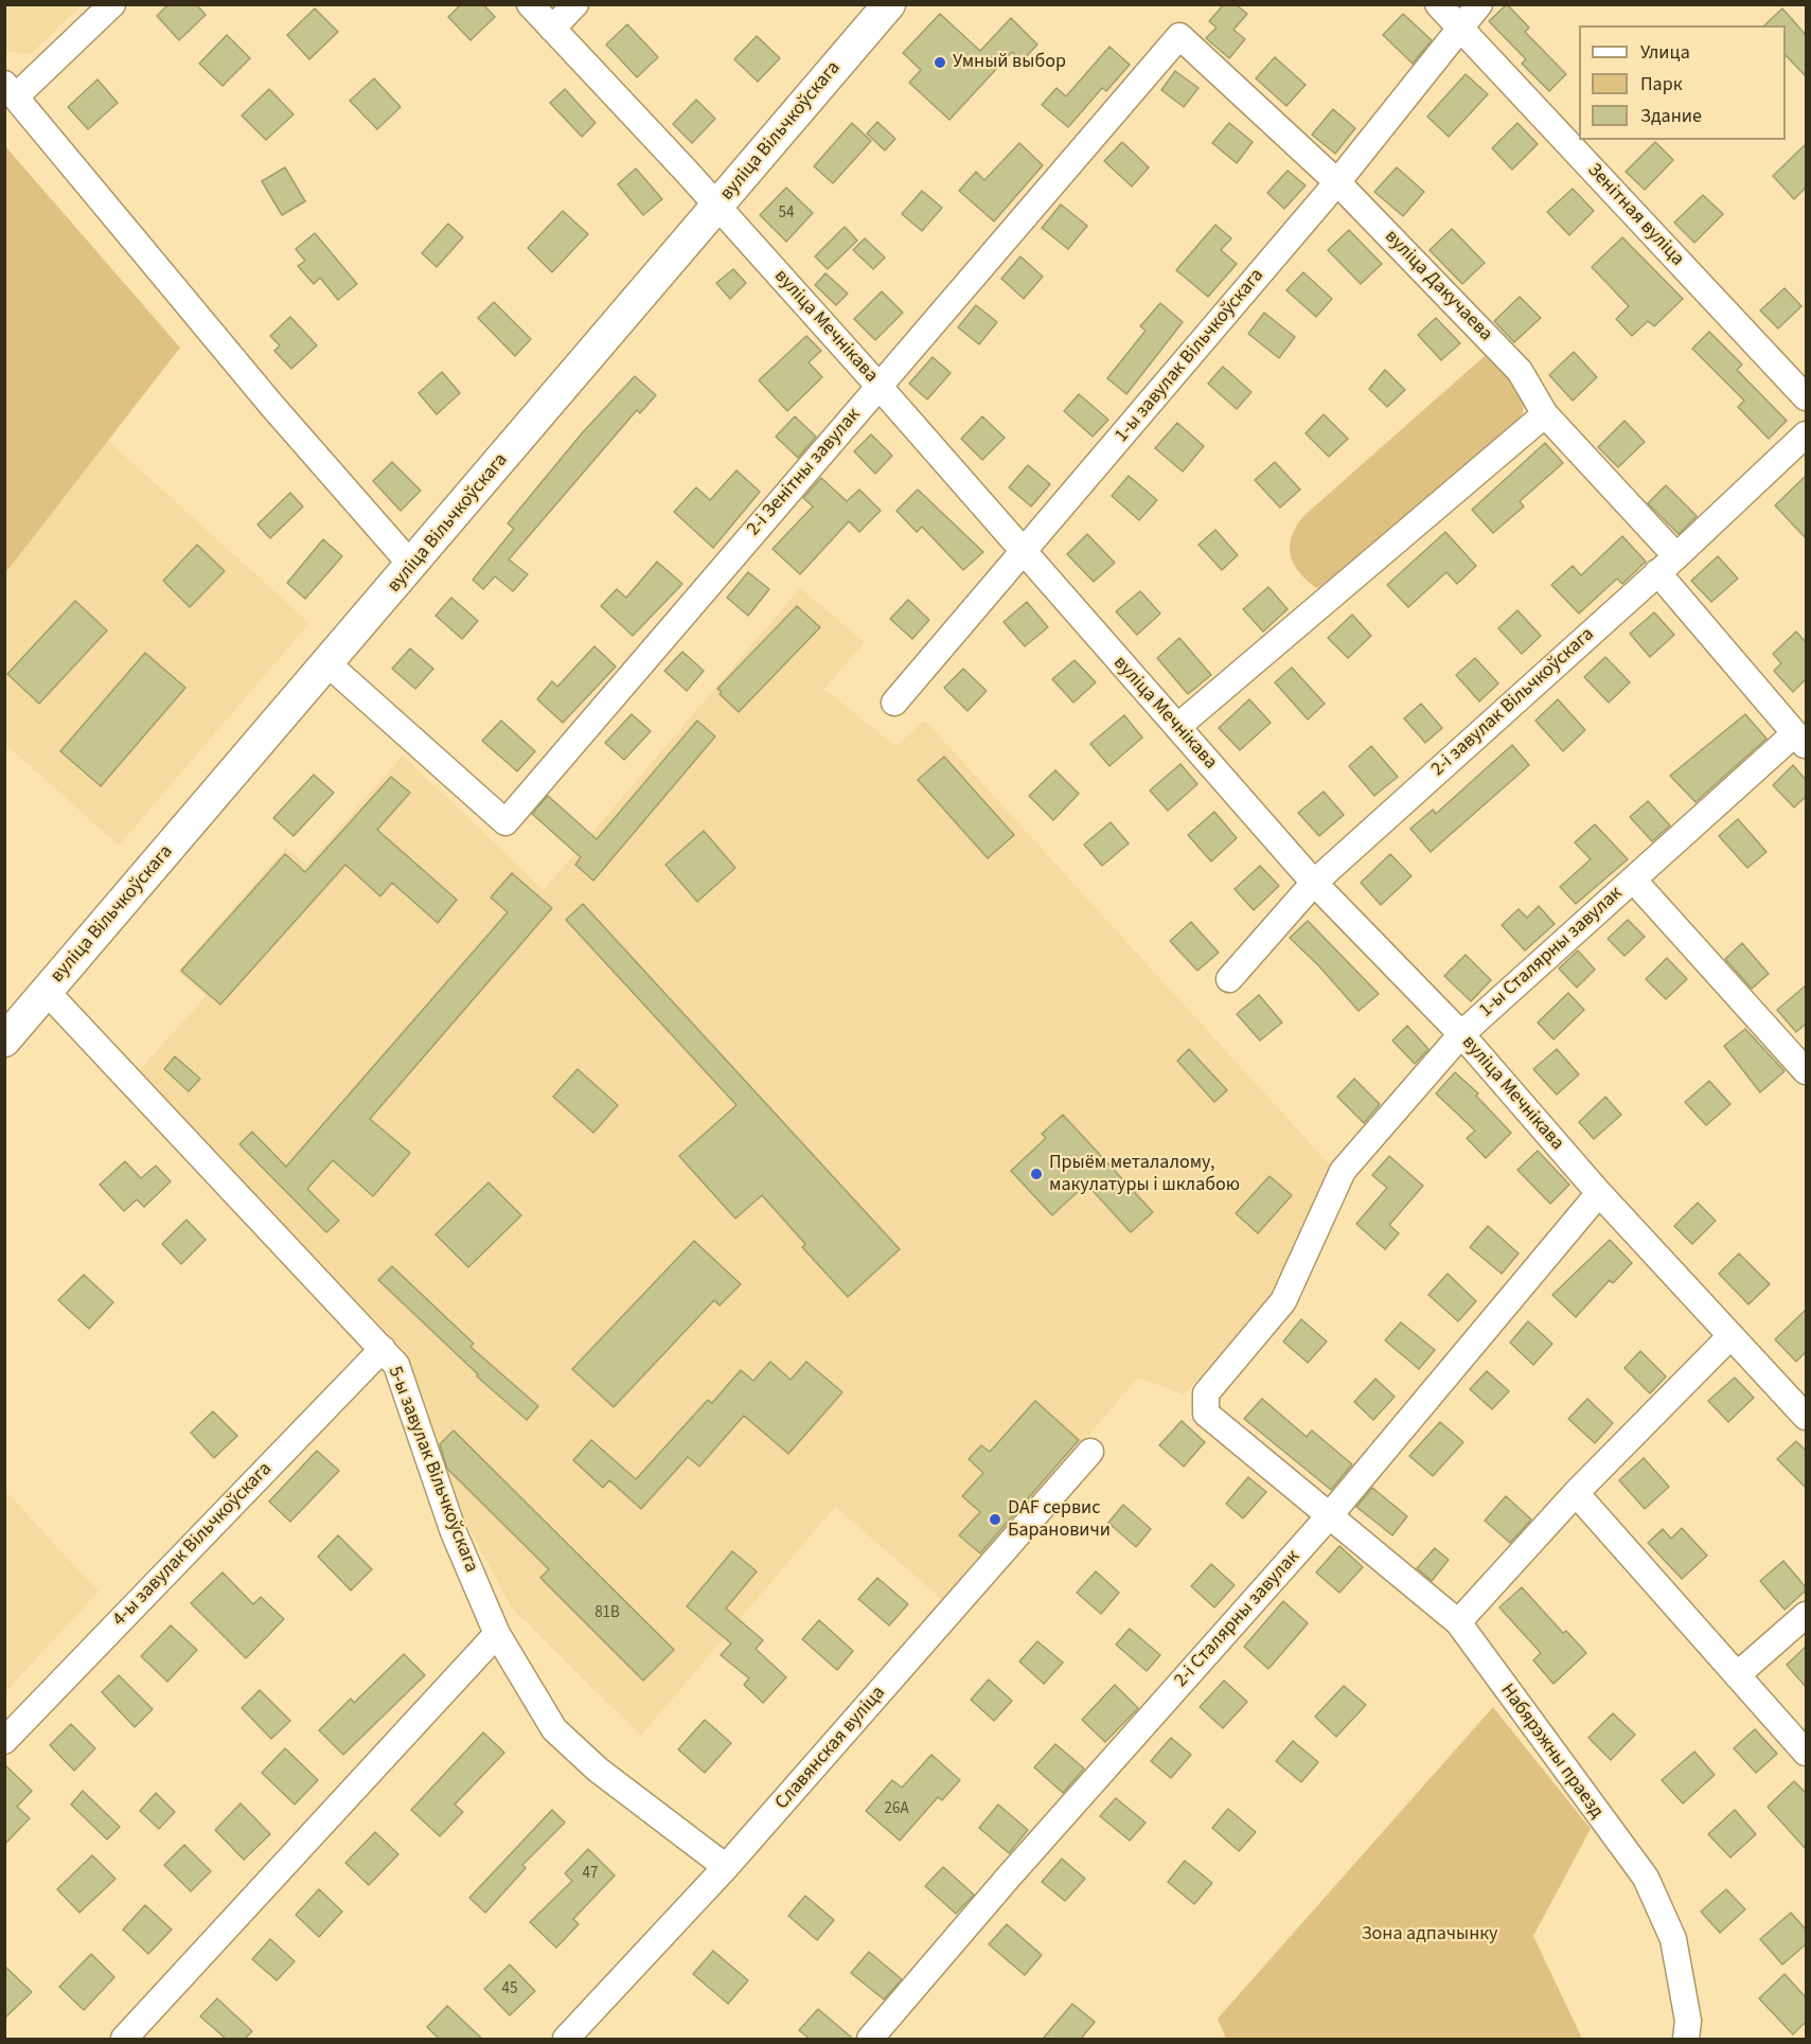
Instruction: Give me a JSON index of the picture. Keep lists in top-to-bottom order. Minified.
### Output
{"streets":{"main road":["вуліца Вільчкоўскага"],"street":["Зенітная вуліца","вуліца Дакучаева","вуліца Мечнікава","1-ы завулак Вільчкоўскага","2-і Зенітны завулак","2-і завулак Вільчкоўскага","1-ы Сталярны завулак","5-ы завулак Вільчкоўскага","4-ы завулак Вільчкоўскага","2-і Сталярны завулак","Славянская вуліца","Набярэжны праезд"]},"crossings":[["вуліца Вільчкоўскага","вуліца Мечнікава"],["вуліца Вільчкоўскага","2-і Зенітны завулак"],["вуліца Вільчкоўскага","5-ы завулак Вільчкоўскага"],["Зенітная вуліца","1-ы завулак Вільчкоўскага"],["вуліца Дакучаева","1-ы завулак Вільчкоўскага"],["вуліца Дакучаева","2-і Зенітны завулак"],["вуліца Дакучаева","2-і завулак Вільчкоўскага"],["вуліца Дакучаева","1-ы Сталярны завулак"],["вуліца Мечнікава","1-ы завулак Вільчкоўскага"],["вуліца Мечнікава","2-і Зенітны завулак"],["вуліца Мечнікава","2-і завулак Вільчкоўскага"],["вуліца Мечнікава","1-ы Сталярны завулак"],["вуліца Мечнікава","2-і Сталярны завулак"],["1-ы Сталярны завулак","2-і Сталярны завулак"],["1-ы Сталярны завулак","Набярэжны праезд"],["5-ы завулак Вільчкоўскага","4-ы завулак Вільчкоўскага"],["5-ы завулак Вільчкоўскага","Славянская вуліца"],["2-і Сталярны завулак","Набярэжны праезд"]],"parks":["Зона адпачынку"],"places":["Умный выбор","Прыём металалому, макулатуры і шклабою","DAF сервис Барановичи"],"house_numbers":["54","81В","26А","47","45"],"legend":["Улица","Парк","Здание"]}
